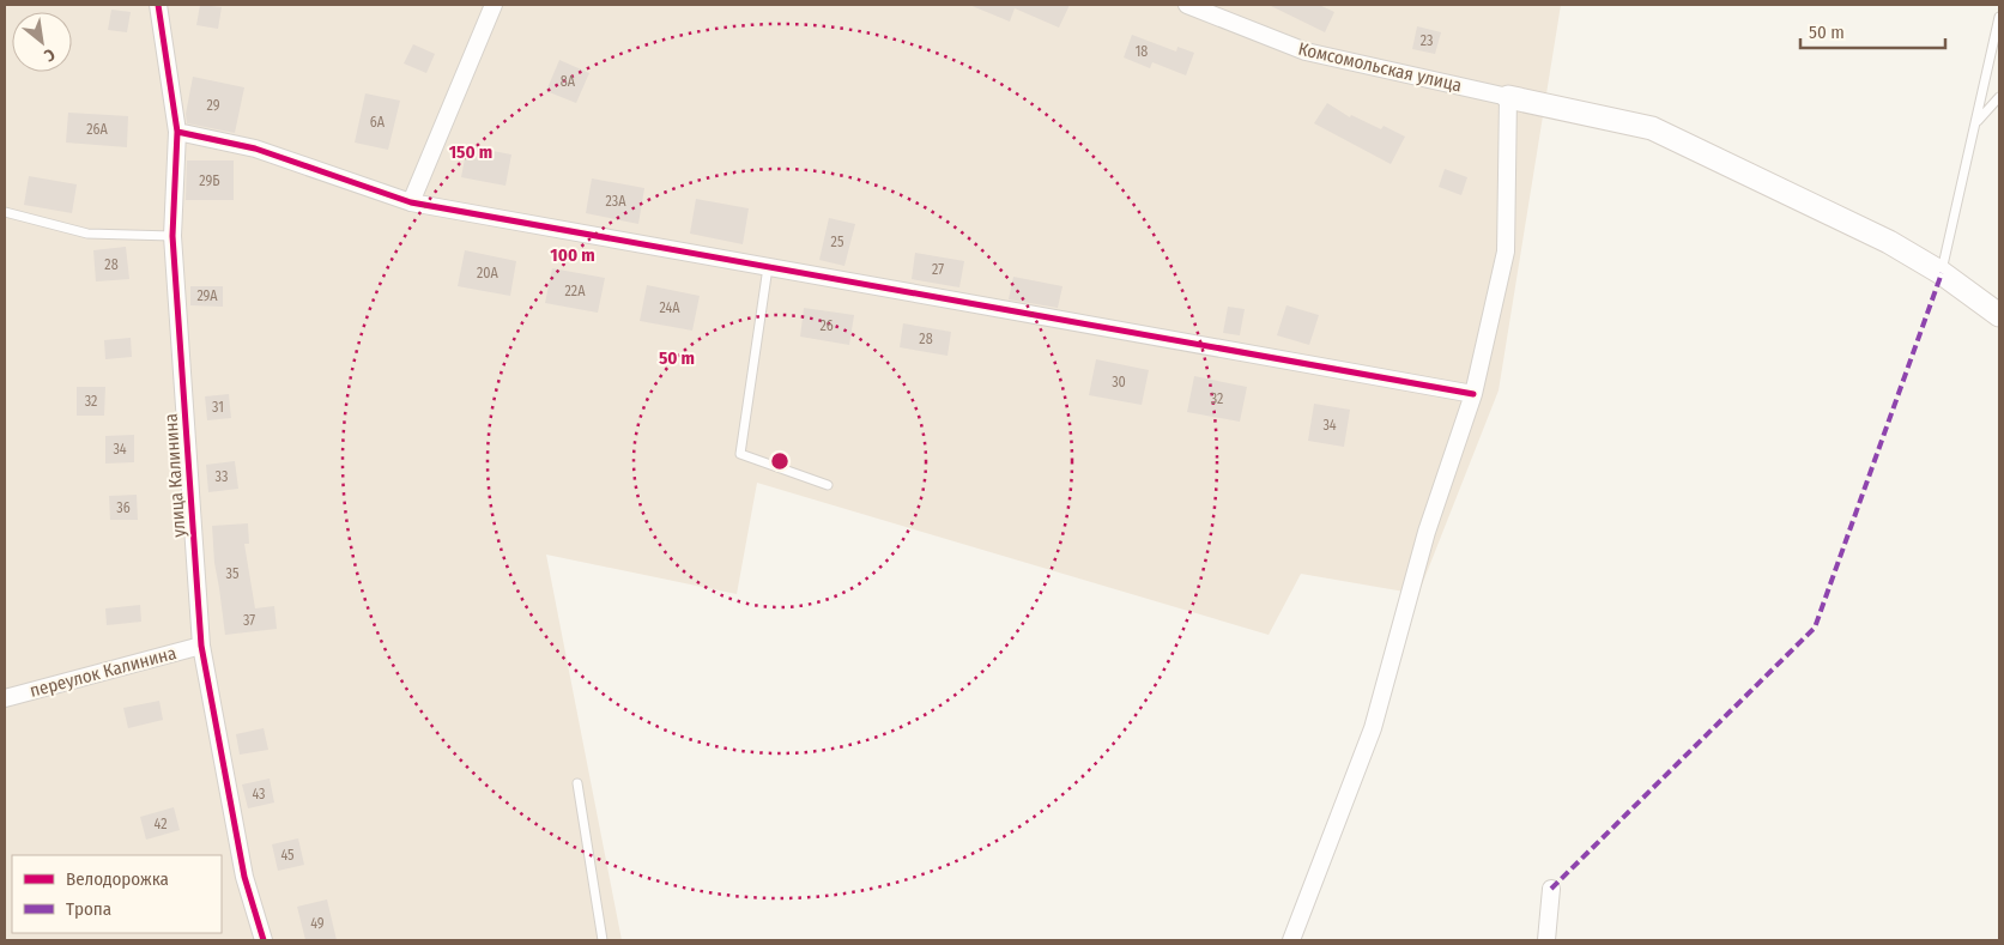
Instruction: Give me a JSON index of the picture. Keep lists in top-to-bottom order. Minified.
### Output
{"streets":{"street":["Комсомольская улица","улица Калинина","переулок Калинина"]},"crossings":[["улица Калинина","переулок Калинина"]],"house_numbers":["23","18","8А","29","6А","26А","29Б","23А","25","28","27","20А","22А","29А","24А","26","28","30","32","32","31","34","34","33","36","35","37","43","42","45","49"],"legend":["Велодорожка","Тропа"],"scale_bar":"50 m","north":"bottom right","rings":["150 m","100 m","50 m"]}
